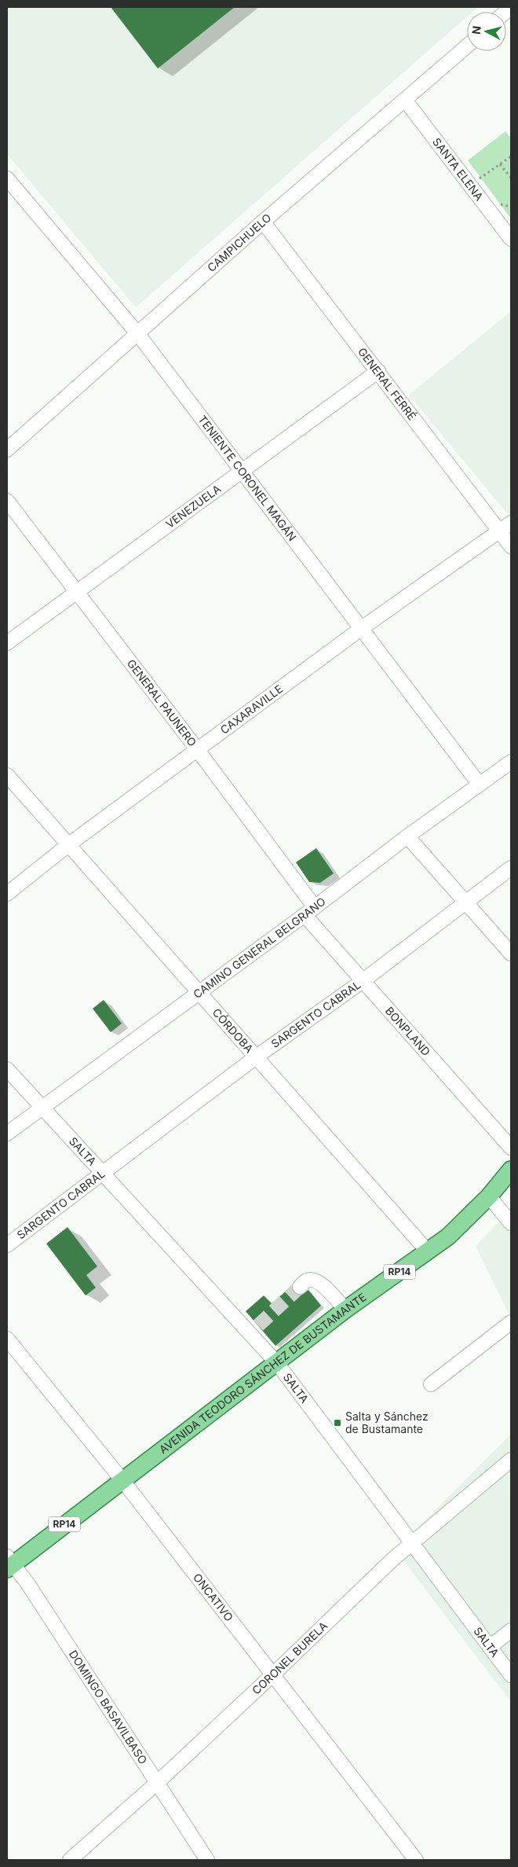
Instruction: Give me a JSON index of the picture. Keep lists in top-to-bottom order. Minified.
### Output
{"streets":{"main road":["RP14","AVENIDA TEODORO SÁNCHEZ DE BUSTAMANTE"],"street":["SANTA ELENA","CAMPICHUELO","GENERAL FERRÉ","TENIENTE CORONEL MAGÁN","VENEZUELA","GENERAL PAUNERO","CAXARAVILLE","CAMINO GENERAL BELGRANO","SARGENTO CABRAL","CÓRDOBA","BONPLAND","SALTA","ONCATIVO","CORONEL BURELA","DOMINGO BASAVILBASO"]},"crossings":[["SANTA ELENA","CAMPICHUELO"],["CAMPICHUELO","GENERAL FERRÉ"],["CAMPICHUELO","TENIENTE CORONEL MAGÁN"],["GENERAL FERRÉ","VENEZUELA"],["GENERAL FERRÉ","CAXARAVILLE"],["TENIENTE CORONEL MAGÁN","VENEZUELA"],["TENIENTE CORONEL MAGÁN","CAXARAVILLE"],["TENIENTE CORONEL MAGÁN","CAMINO GENERAL BELGRANO"],["VENEZUELA","GENERAL PAUNERO"],["GENERAL PAUNERO","CAXARAVILLE"],["GENERAL PAUNERO","CAMINO GENERAL BELGRANO"],["GENERAL PAUNERO","BONPLAND"],["CAXARAVILLE","CÓRDOBA"],["CAMINO GENERAL BELGRANO","CÓRDOBA"],["CAMINO GENERAL BELGRANO","BONPLAND"],["CAMINO GENERAL BELGRANO","SALTA"],["SARGENTO CABRAL","CÓRDOBA"],["SARGENTO CABRAL","BONPLAND"],["SARGENTO CABRAL","SALTA"],["CÓRDOBA","AVENIDA TEODORO SÁNCHEZ DE BUSTAMANTE"],["SALTA","AVENIDA TEODORO SÁNCHEZ DE BUSTAMANTE"],["SALTA","CORONEL BURELA"],["AVENIDA TEODORO SÁNCHEZ DE BUSTAMANTE","ONCATIVO"],["AVENIDA TEODORO SÁNCHEZ DE BUSTAMANTE","DOMINGO BASAVILBASO"],["ONCATIVO","CORONEL BURELA"],["CORONEL BURELA","DOMINGO BASAVILBASO"]],"places":{"transit":["Salta y Sánchez de Bustamante"]},"north":"left"}
